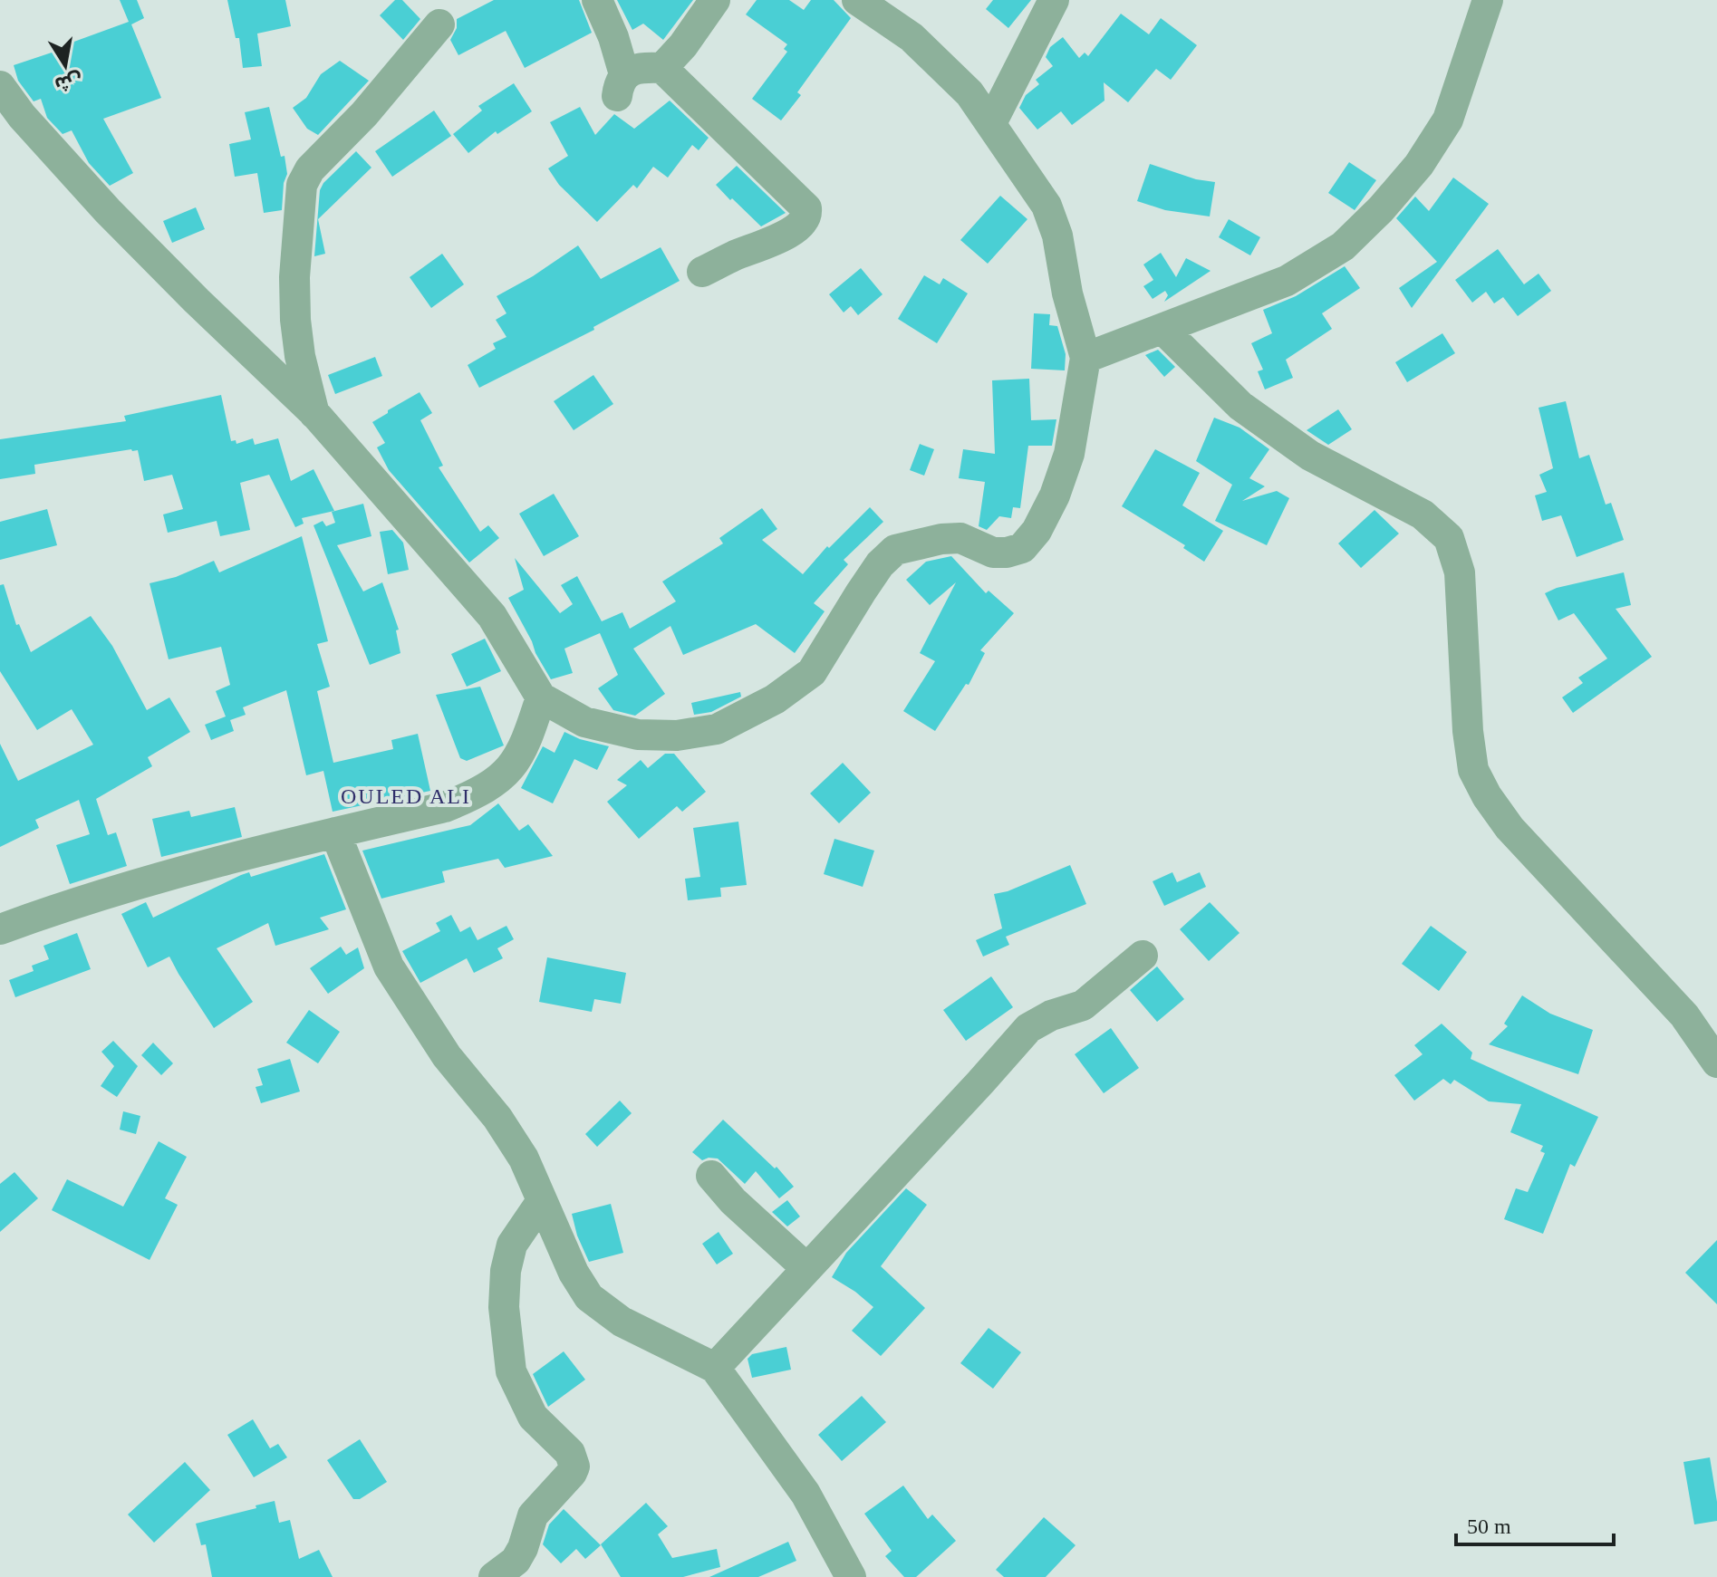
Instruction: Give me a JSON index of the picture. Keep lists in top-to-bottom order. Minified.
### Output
{"districts":["OULED ALI"],"scale_bar":"50 m","north":"bottom"}
